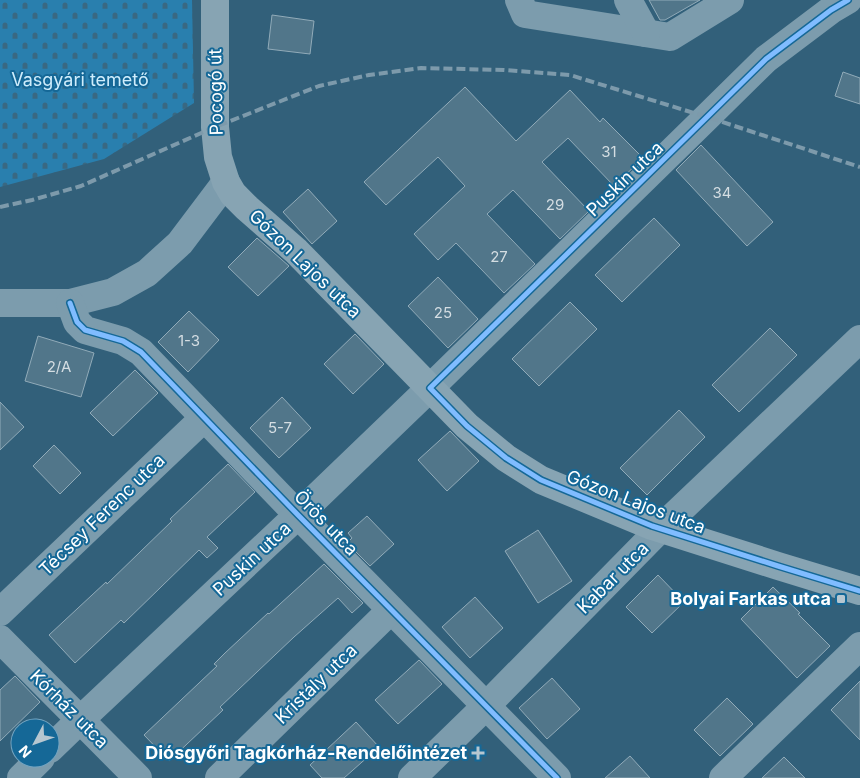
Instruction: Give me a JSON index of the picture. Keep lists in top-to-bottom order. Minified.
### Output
{"streets":{"main road":["Pocogó út","Gózon Lajos utca"],"street":["Puskin utca","Técsey Ferenc utca","Örös utca","Kabar utca","Kristály utca","Kórház utca"]},"crossings":[["Pocogó út","Gózon Lajos utca"],["Puskin utca","Gózon Lajos utca"],["Puskin utca","Örös utca"],["Puskin utca","Kórház utca"],["Gózon Lajos utca","Kabar utca"],["Técsey Ferenc utca","Örös utca"],["Örös utca","Kabar utca"],["Örös utca","Kristály utca"]],"parks":["Vasgyári temető"],"places":{"transit":["Bolyai Farkas utca"],"health":["Diósgyőri Tagkórház-Rendelőintézet"]},"house_numbers":["31","34","29","27","25","1-3","2/A","5-7"],"north":"bottom left"}
